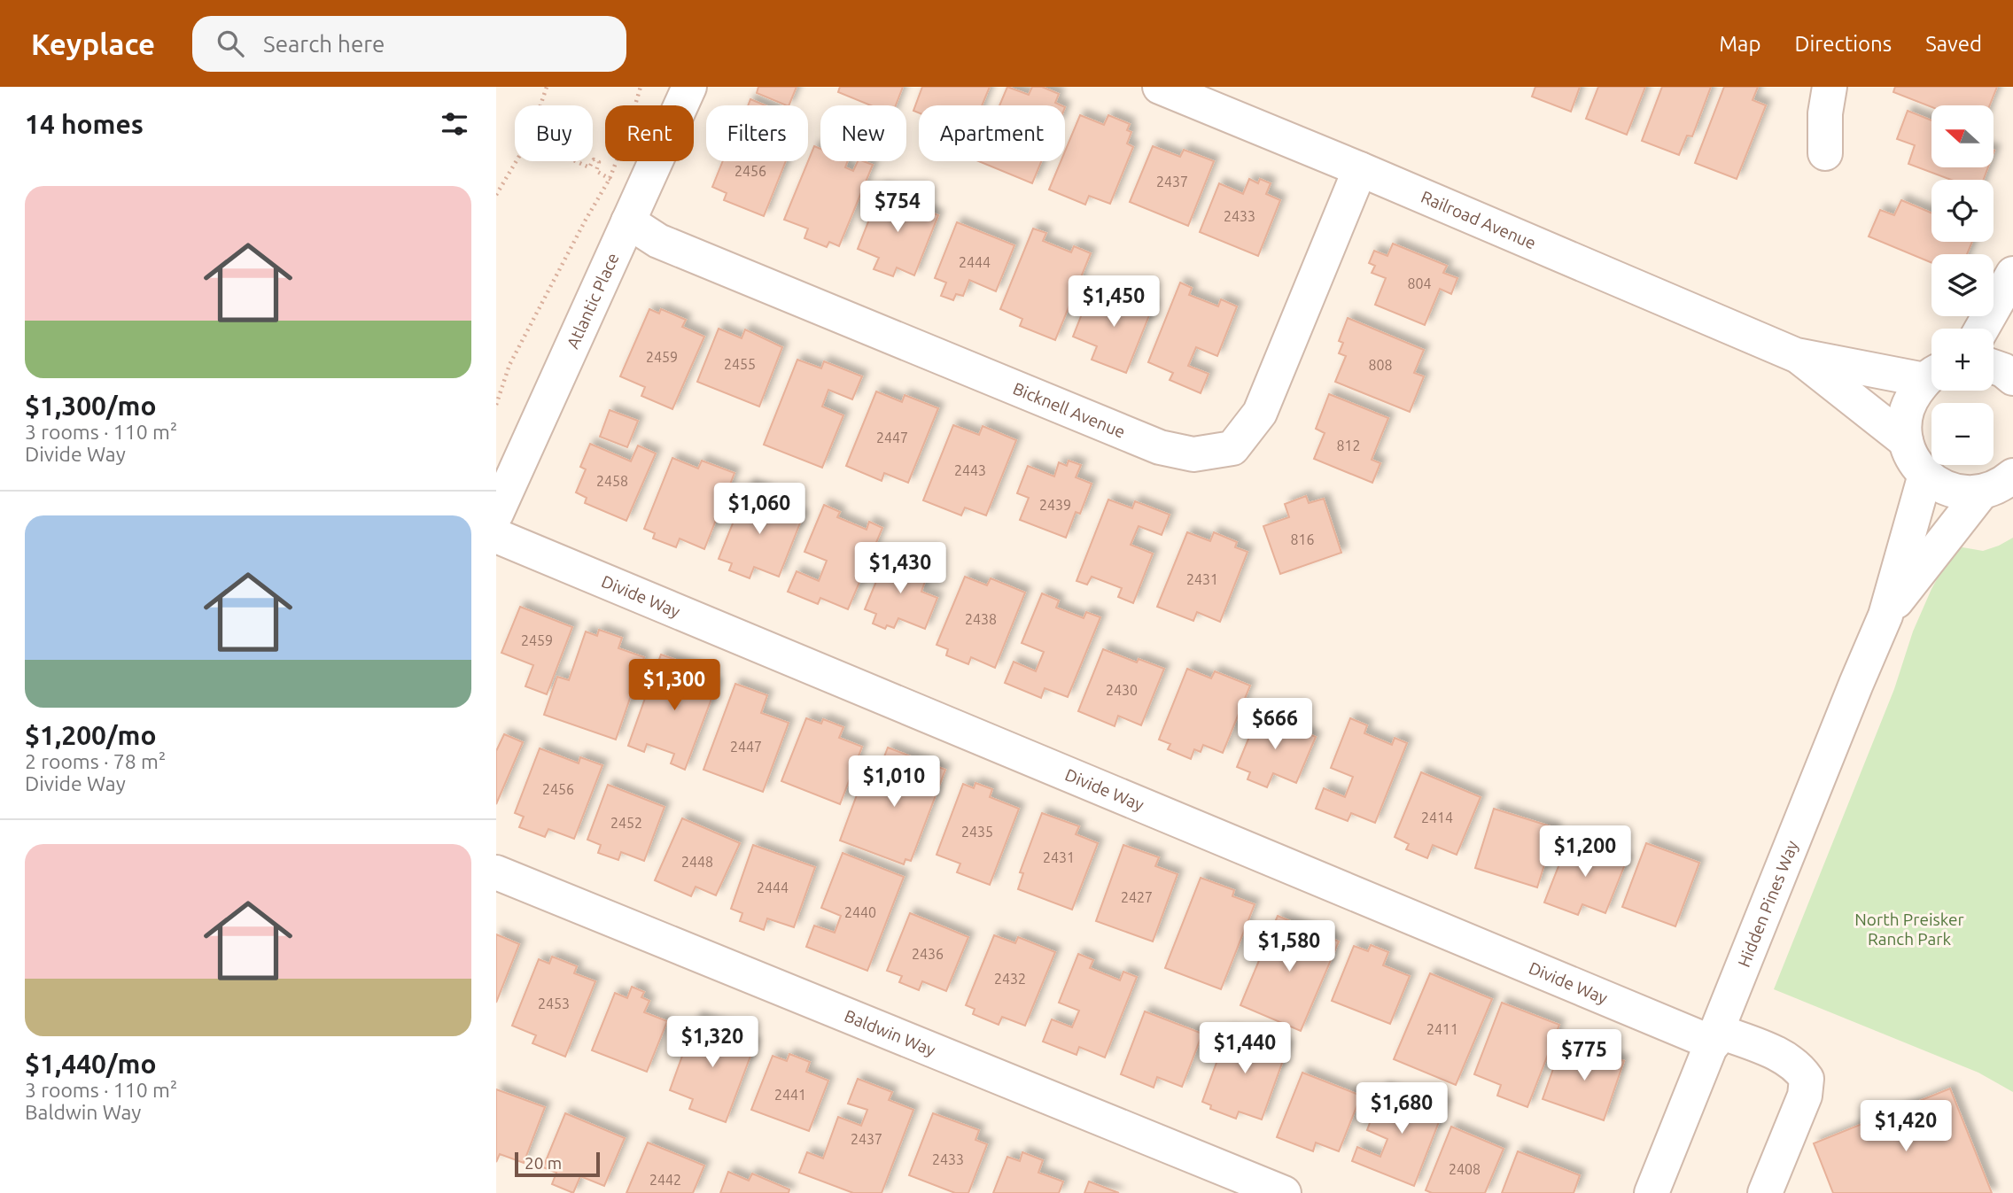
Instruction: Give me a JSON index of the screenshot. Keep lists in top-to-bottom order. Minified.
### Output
{"streets":{"street":["Railroad Avenue","Atlantic Place","Bicknell Avenue","Divide Way","Hidden Pines Way","Baldwin Way"]},"crossings":[["Railroad Avenue","Bicknell Avenue"],["Atlantic Place","Bicknell Avenue"],["Divide Way","Hidden Pines Way"]],"parks":["North Preisker Ranch Park"],"house_numbers":["2456","2437","2433","2444","804","2459","2455","808","2447","812","2443","2458","2439","816","2431","2438","2459","2430","2447","2456","2414","2452","2435","2431","2448","2444","2427","2440","2436","2432","2453","2411","2441","2437","2433","2408","2442"],"scale_bar":"20 m","north":"left","page":{"header":"Keyplace","search":"Search here","nav":["Map","Directions","Saved"],"heading":"14 homes","map_buttons":["+","−"],"chip":["Buy","Rent","Filters","New","Apartment"],"list":[{"name":"$1,300/mo","note":"3 rooms · 110 m² · Divide Way"},{"name":"$1,200/mo","note":"2 rooms · 78 m² · Divide Way"},{"name":"$1,440/mo","note":"3 rooms · 110 m² · Baldwin Way"}],"price":["$754","$1,450","$1,060","$1,430","$1,300","$666","$1,010","$1,200","$1,580","$1,320","$1,440","$775","$1,680","$1,420"],"scale":"20 m"}}
